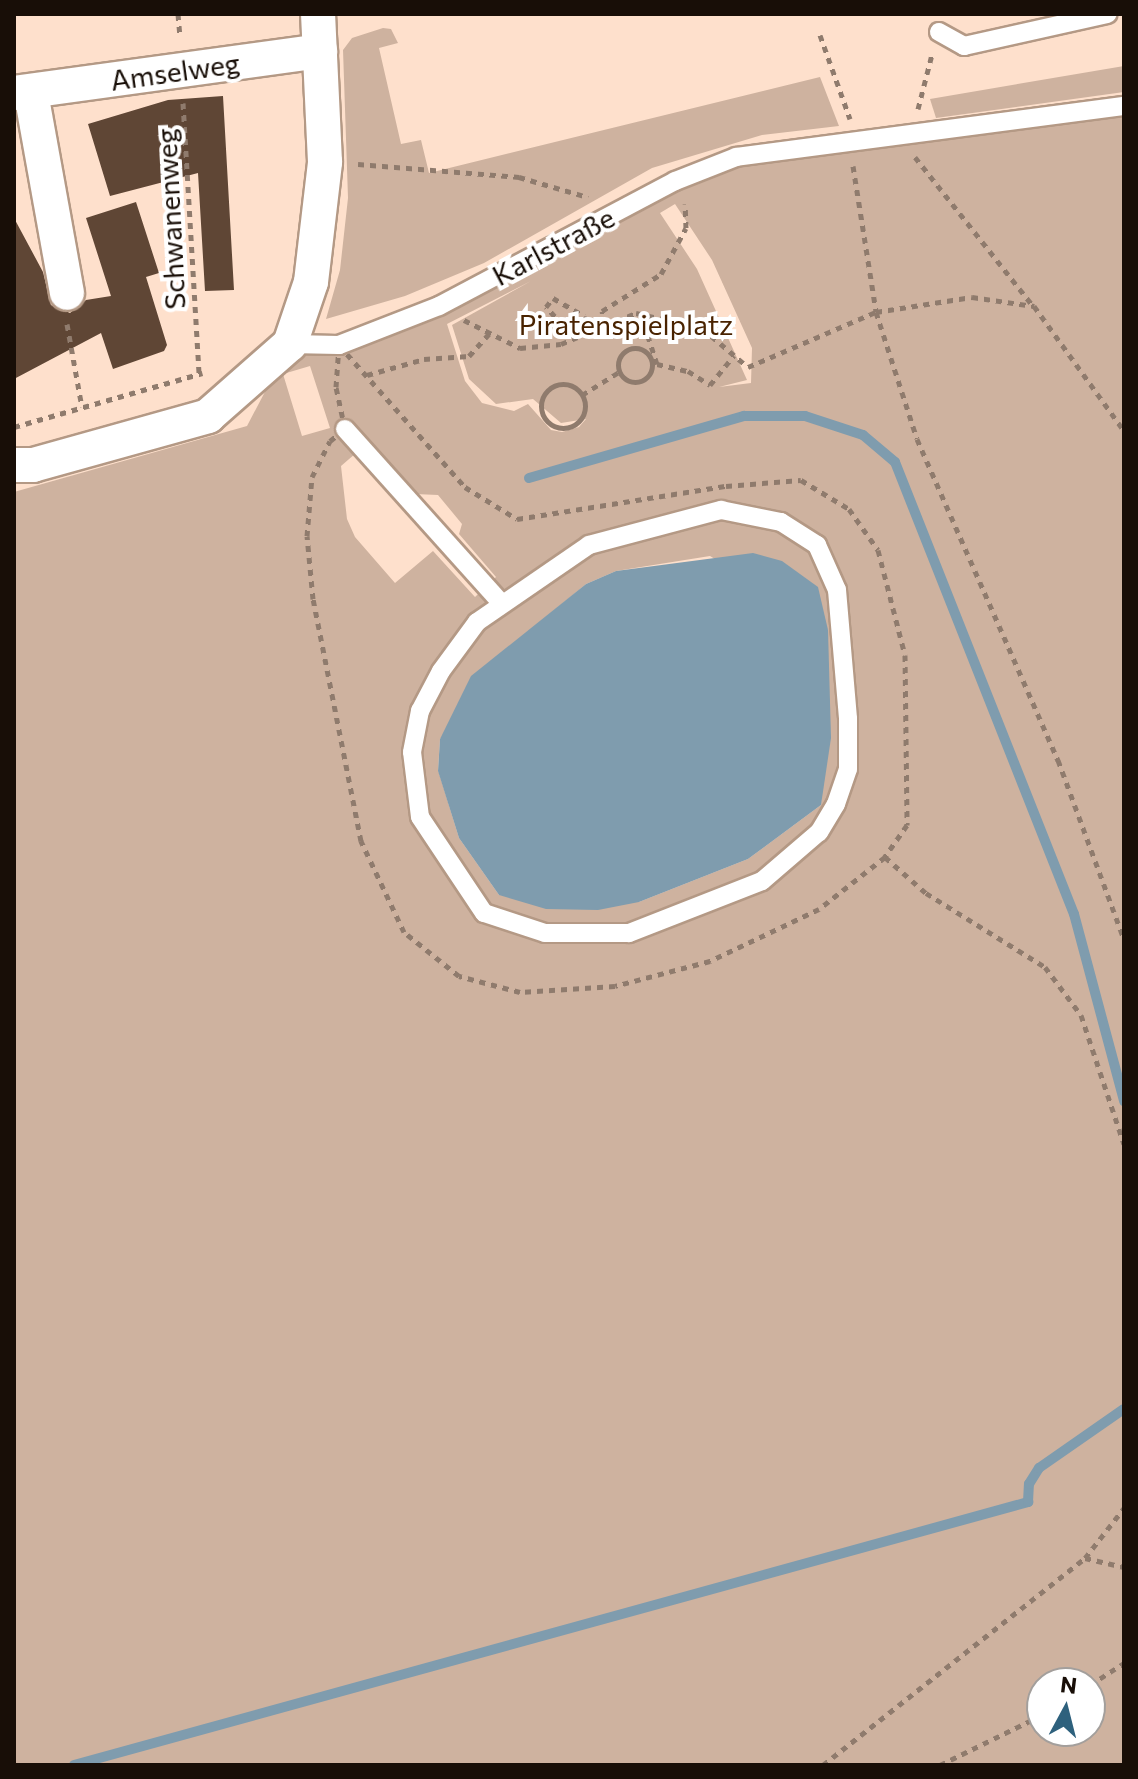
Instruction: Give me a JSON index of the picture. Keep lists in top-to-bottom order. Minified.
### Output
{"streets":{"street":["Amselweg"],"lane":["Karlstraße"],"path":["Schwanenweg"]},"crossings":[["Amselweg","Schwanenweg"]],"parks":["Piratenspielplatz"],"north":"top"}
